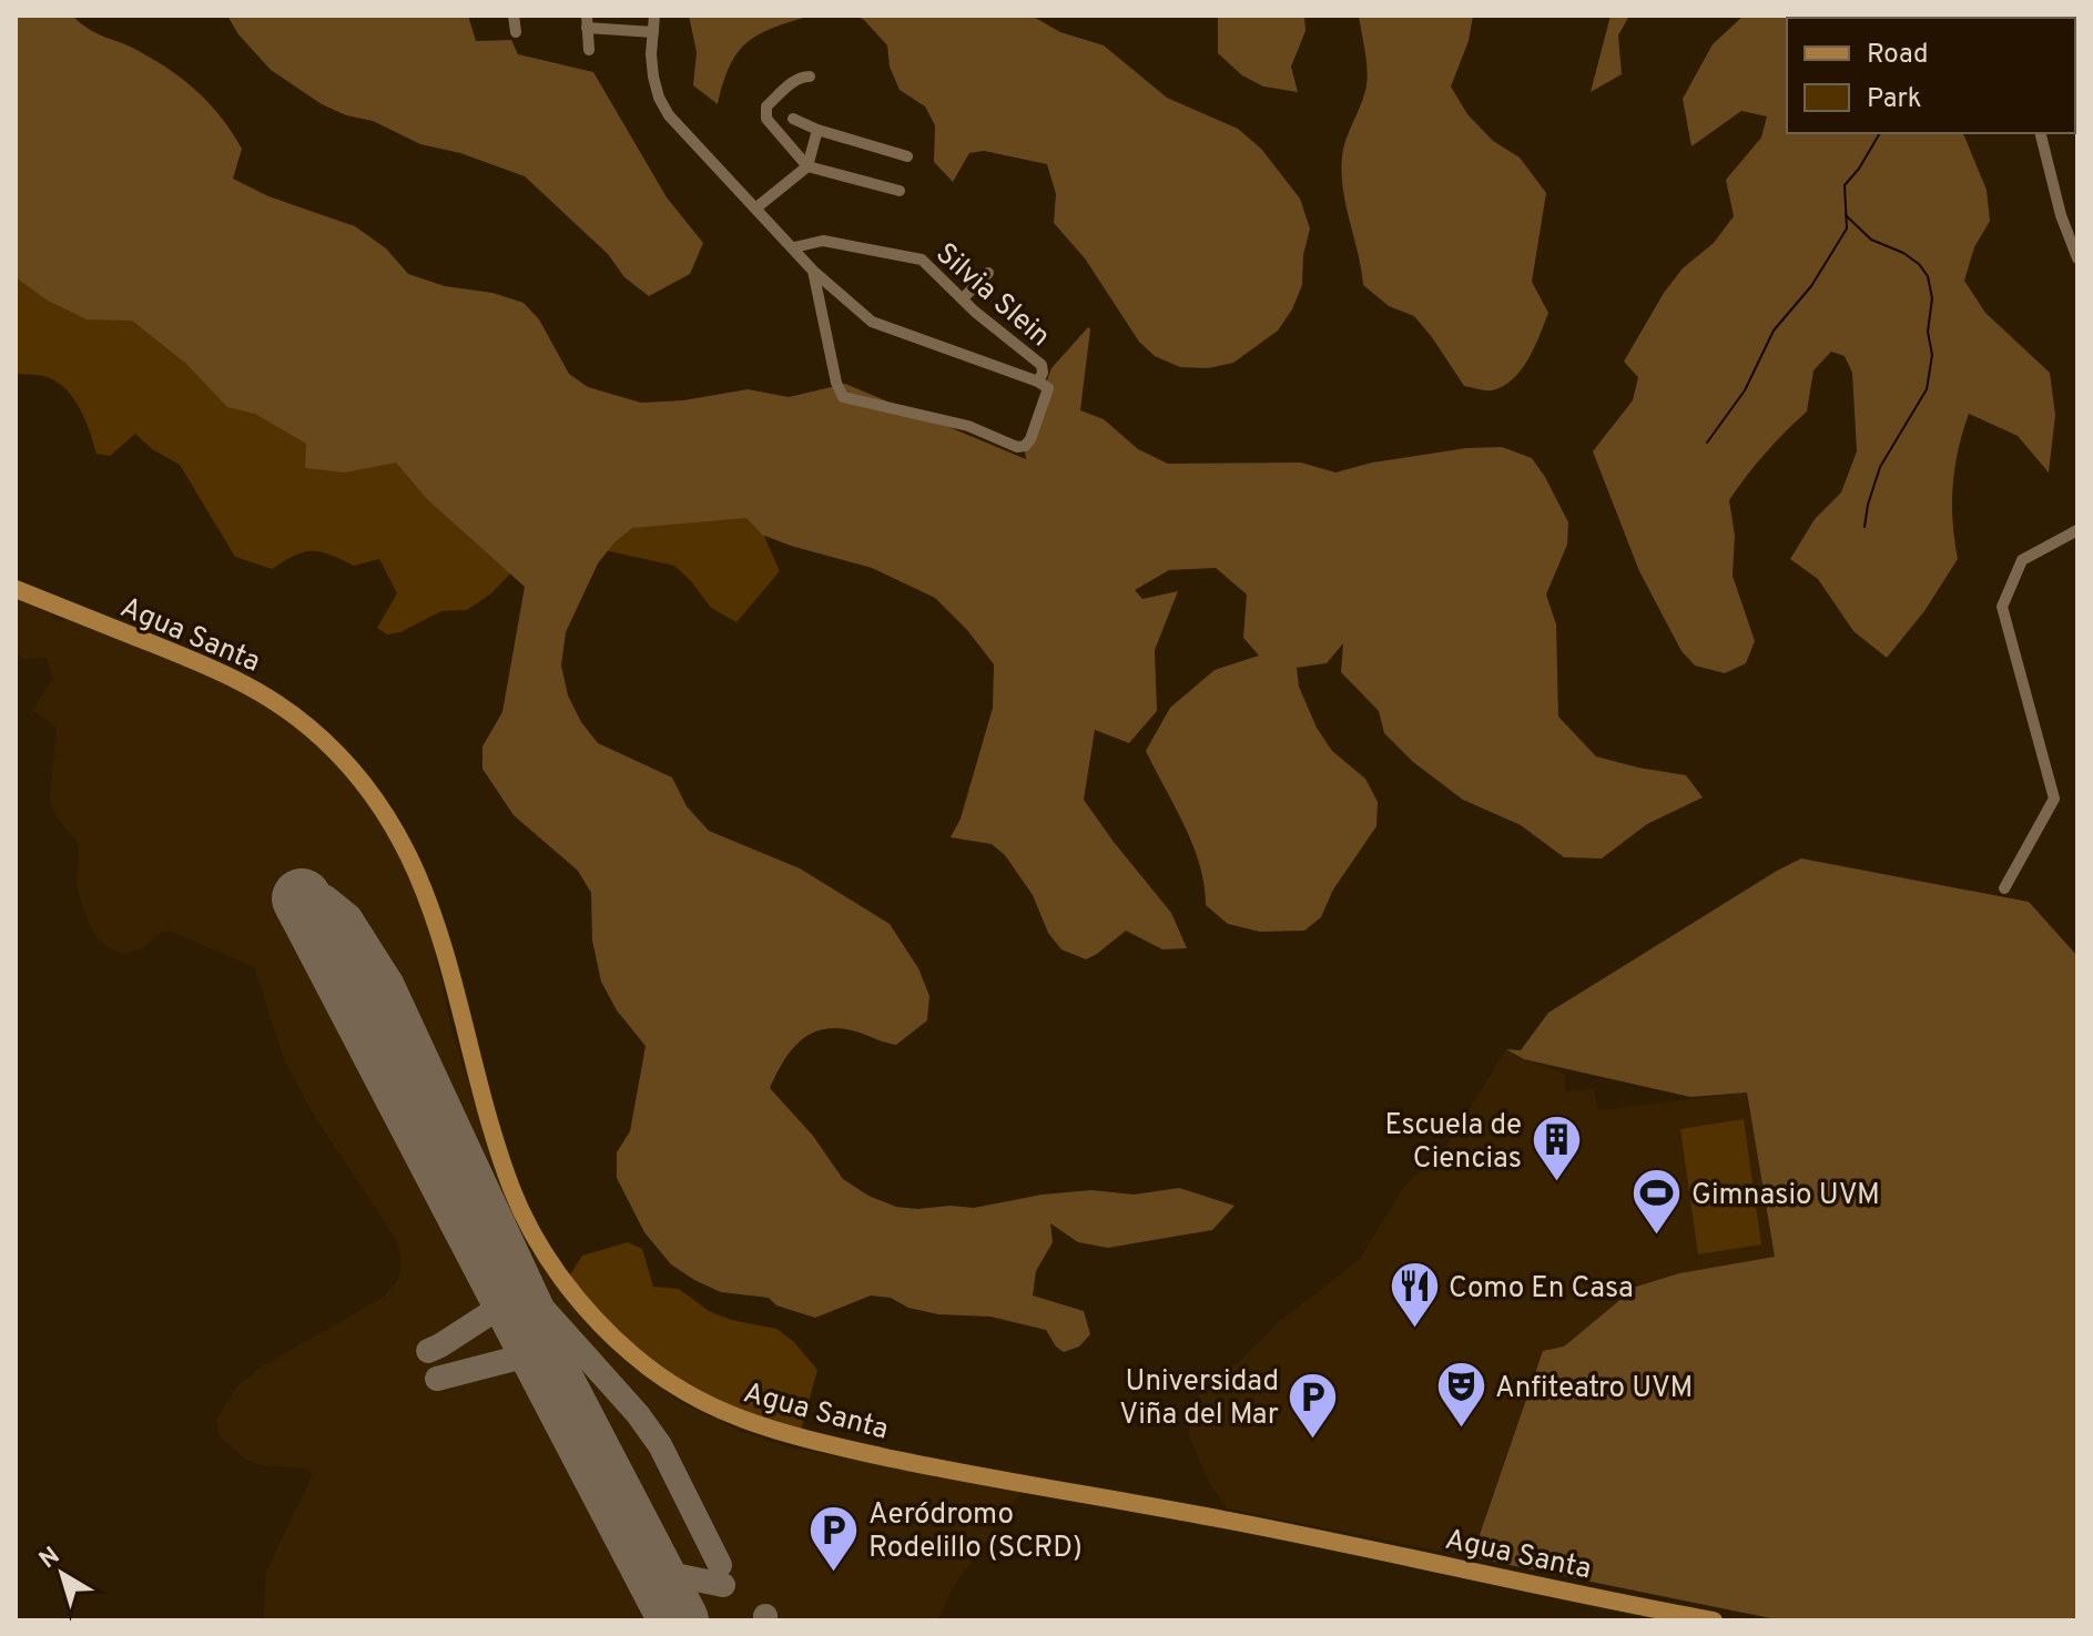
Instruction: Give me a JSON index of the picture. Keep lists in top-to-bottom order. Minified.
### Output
{"streets":{"main road":["Agua Santa"],"street":["Silvia Slein"]},"places":{"building":["Escuela de Ciencias"],"sports":["Gimnasio UVM"],"restaurant":["Como En Casa"],"theatre":["Anfiteatro UVM"],"parking":["Universidad Viña del Mar","Aeródromo Rodelillo (SCRD)"]},"legend":["Road","Park"],"north":"top left"}
